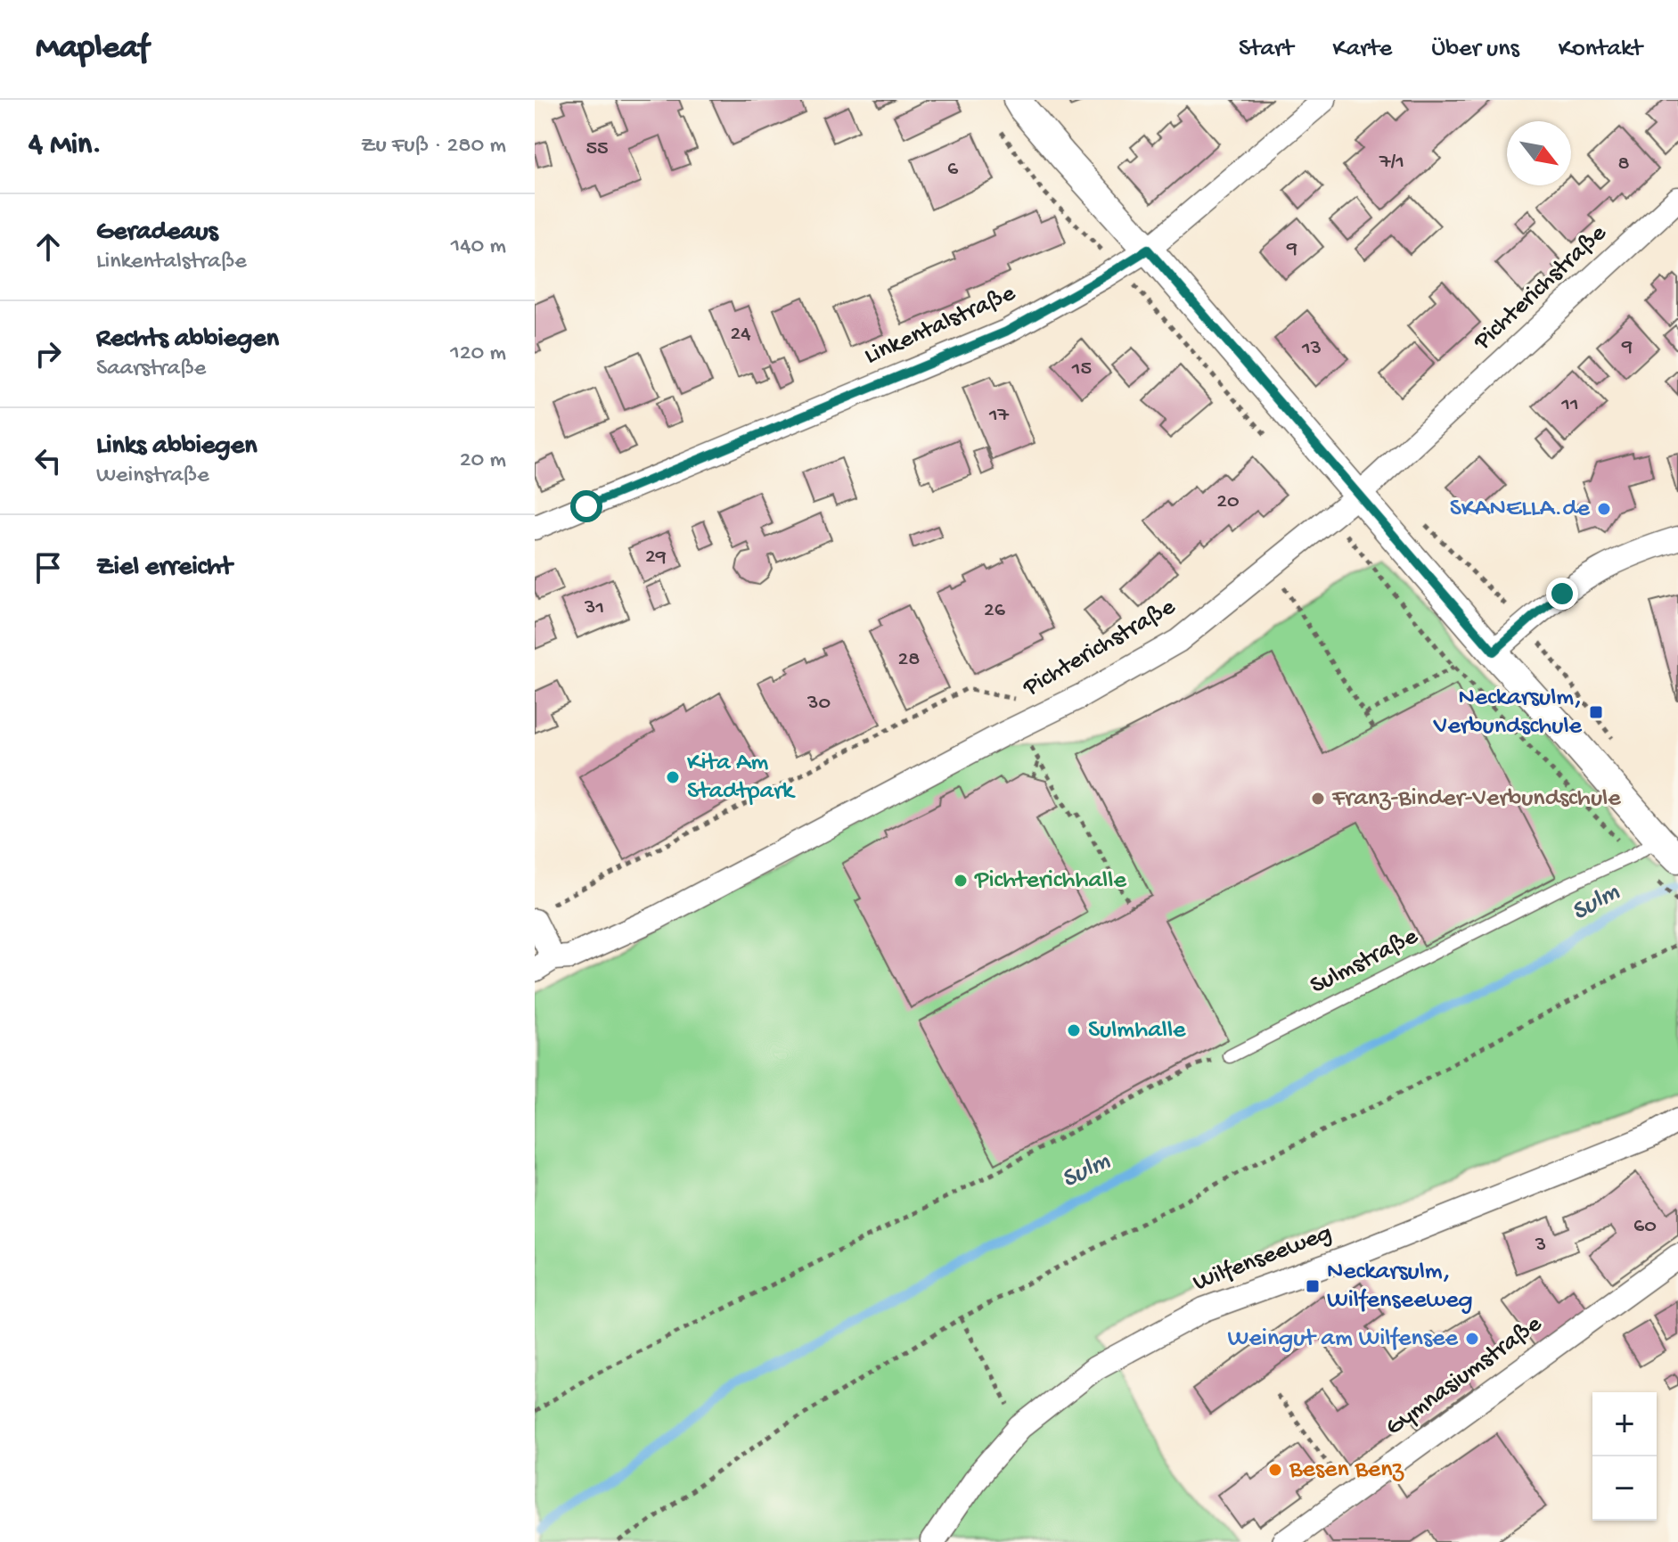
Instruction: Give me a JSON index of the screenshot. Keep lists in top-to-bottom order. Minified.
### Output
{"streets":{"street":["Pichterichstraße","Linkentalstraße","Wilfenseeweg","Gymnasiumstraße"],"lane":["Sulmstraße"]},"water":["Sulm"],"places":{"other":["SKANELLA.de","Kita Am Stadtpark","Franz-Binder-Verbundschule","Pichterichhalle","Sulmhalle","Weingut am Wilfensee","Besen Benz"],"transit":["Neckarsulm, Verbundschule","Neckarsulm, Wilfenseeweg"]},"house_numbers":["55","7/1","8","6","9","24","9","13","15","11","17","20","29","31","26","28","30","60","3"],"north":"bottom right","page":{"header":"Mapleaf","nav":["Start","Karte","Über uns","Kontakt"],"heading":["4 Min.","Zu Fuß · 280 m"],"list":[["Geradeaus","Linkentalstraße","140 m"],["Rechts abbiegen","Saarstraße","120 m"],["Links abbiegen","Weinstraße","20 m"],"Ziel erreicht"],"map_buttons":["+","−"]}}
